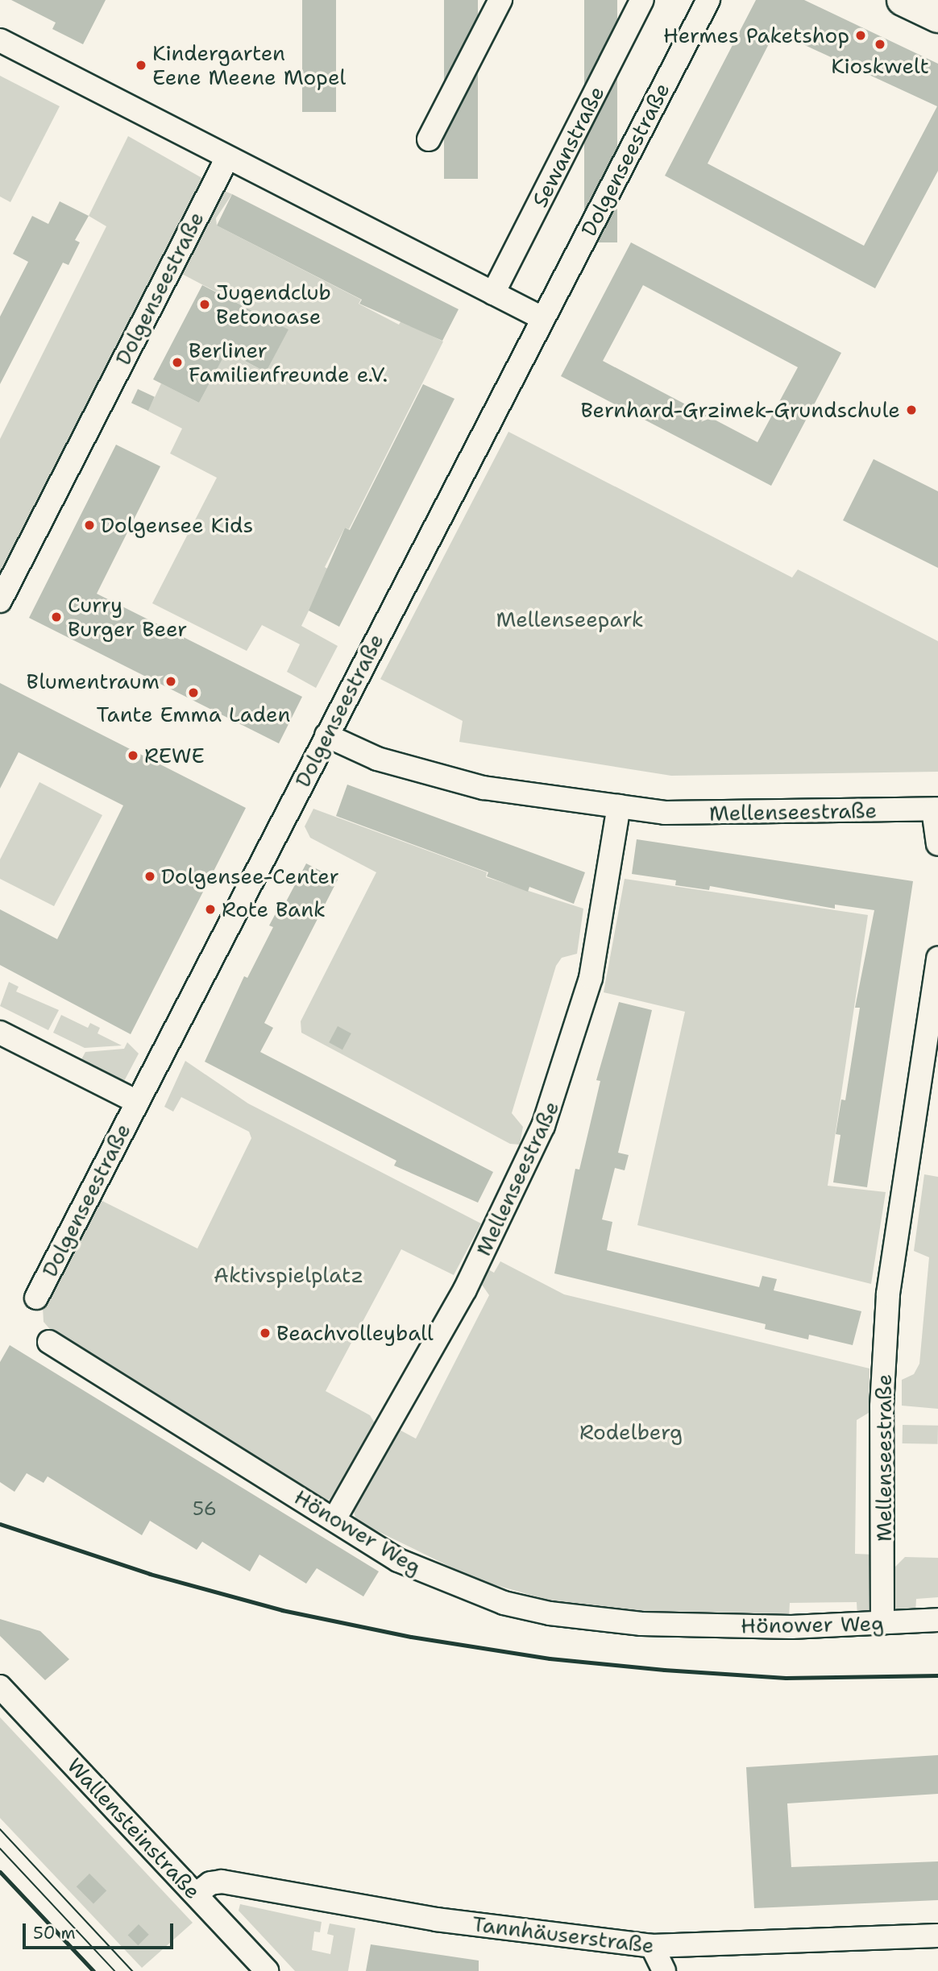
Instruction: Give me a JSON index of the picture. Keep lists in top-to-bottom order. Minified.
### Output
{"streets":{"street":["Sewanstraße","Dolgenseestraße","Mellenseestraße","Hönower Weg","Wallensteinstraße","Tannhäuserstraße"]},"crossings":[["Dolgenseestraße","Mellenseestraße"],["Mellenseestraße","Hönower Weg"],["Wallensteinstraße","Tannhäuserstraße"]],"parks":["Mellenseepark","Aktivspielplatz","Rodelberg"],"places":["Hermes Paketshop","Kioskwelt","Kindergarten Eene Meene Mopel","Jugendclub Betonoase","Berliner Familienfreunde e.V.","Bernhard-Grzimek-Grundschule","Dolgensee Kids","Curry Burger Beer","Blumentraum","Tante Emma Laden","REWE","Dolgensee-Center","Rote Bank","Beachvolleyball"],"house_numbers":["56"],"scale_bar":"50 m"}
